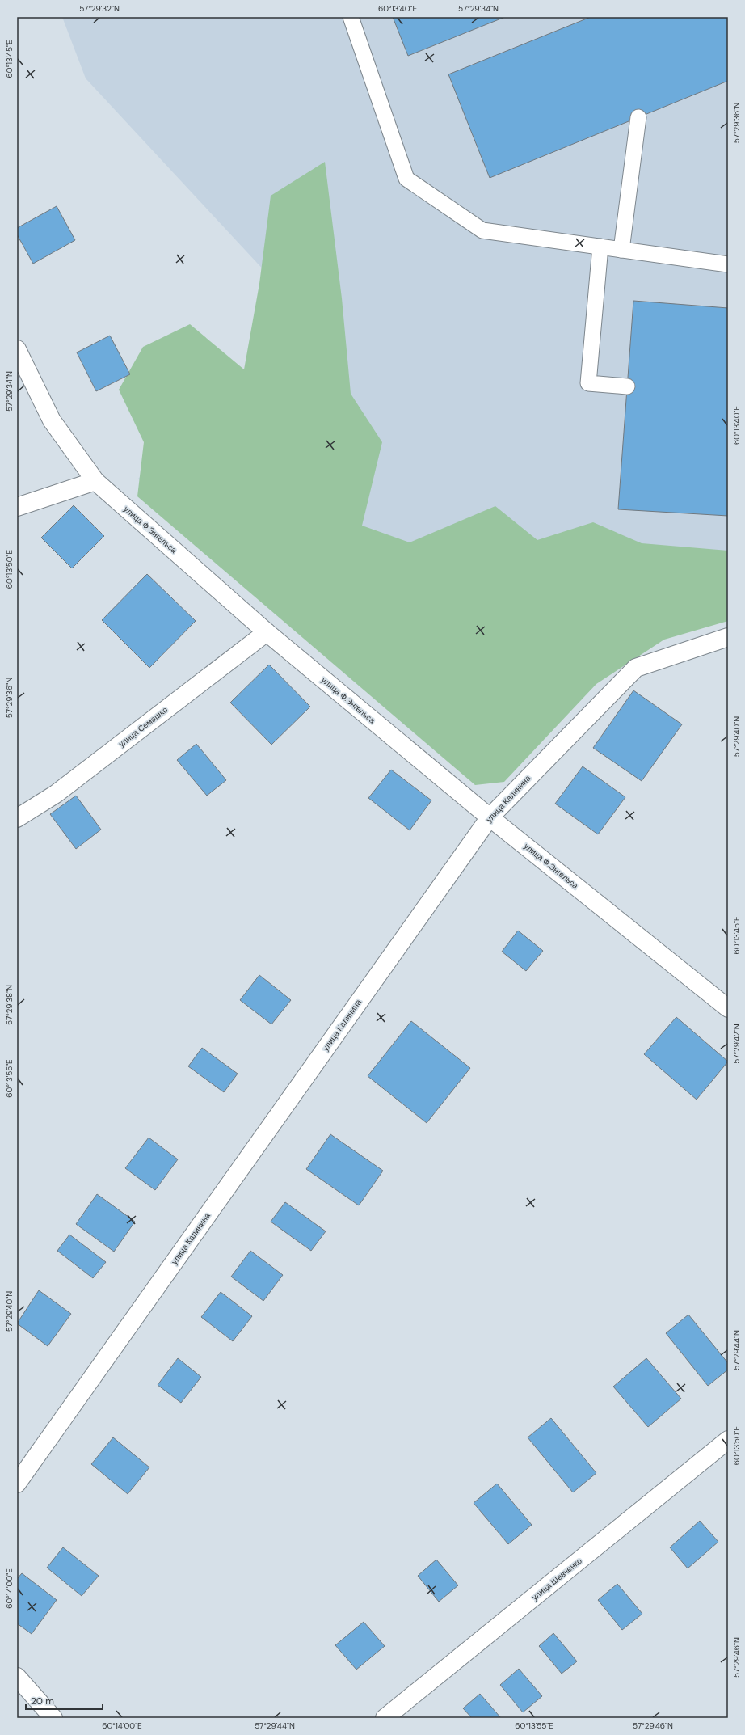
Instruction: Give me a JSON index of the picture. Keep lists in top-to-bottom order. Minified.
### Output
{"streets":{"street":["улица Ф.Энгельса","улица Семашко","улица Калинина","улица Шевченко"]},"crossings":[["улица Ф.Энгельса","улица Семашко"],["улица Ф.Энгельса","улица Калинина"]],"scale_bar":"20 m","coordinates":["57°29'32\"N","60°13'40\"E","57°29'34\"N","60°13'45\"E","57°29'36\"N","60°13'50\"E","57°29'40\"N","57°29'38\"N","57°29'42\"N","60°13'55\"E","57°29'44\"N","60°14'00\"E","57°29'46\"N"]}
